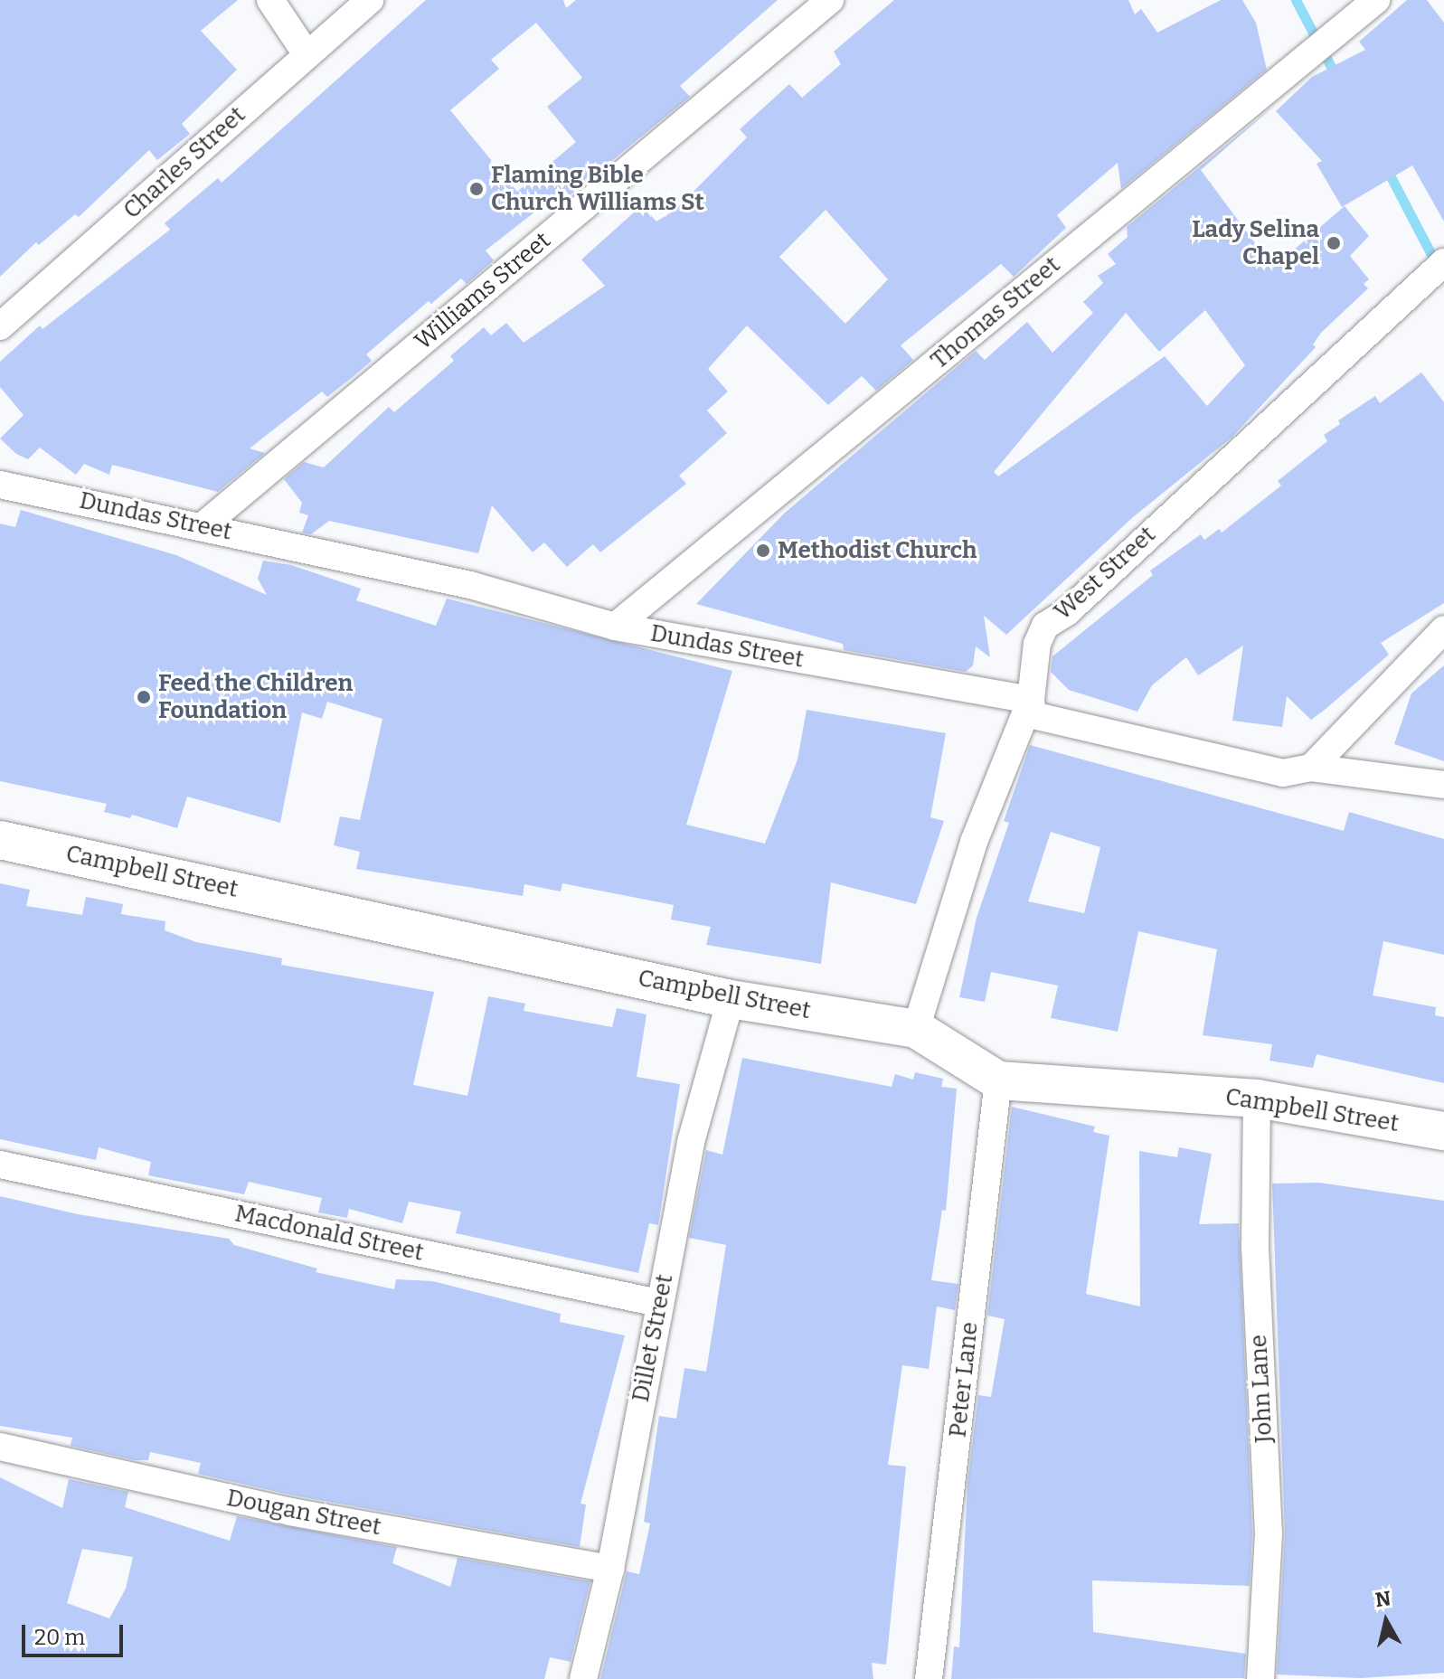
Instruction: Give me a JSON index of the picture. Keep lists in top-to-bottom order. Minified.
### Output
{"streets":{"main road":["Campbell Street"],"street":["Charles Street","Williams Street","Thomas Street","Dundas Street","West Street","Macdonald Street","Dillet Street","Peter Lane","John Lane","Dougan Street"]},"crossings":[["Williams Street","Dundas Street"],["Thomas Street","Dundas Street"],["Dundas Street","West Street"],["West Street","Campbell Street"],["Campbell Street","Dillet Street"],["Campbell Street","Peter Lane"],["Campbell Street","John Lane"],["Macdonald Street","Dillet Street"],["Dillet Street","Dougan Street"]],"places":["Flaming Bible Church Williams St","Lady Selina Chapel","Methodist Church","Feed the Children Foundation"],"scale_bar":"20 m","north":"top"}
